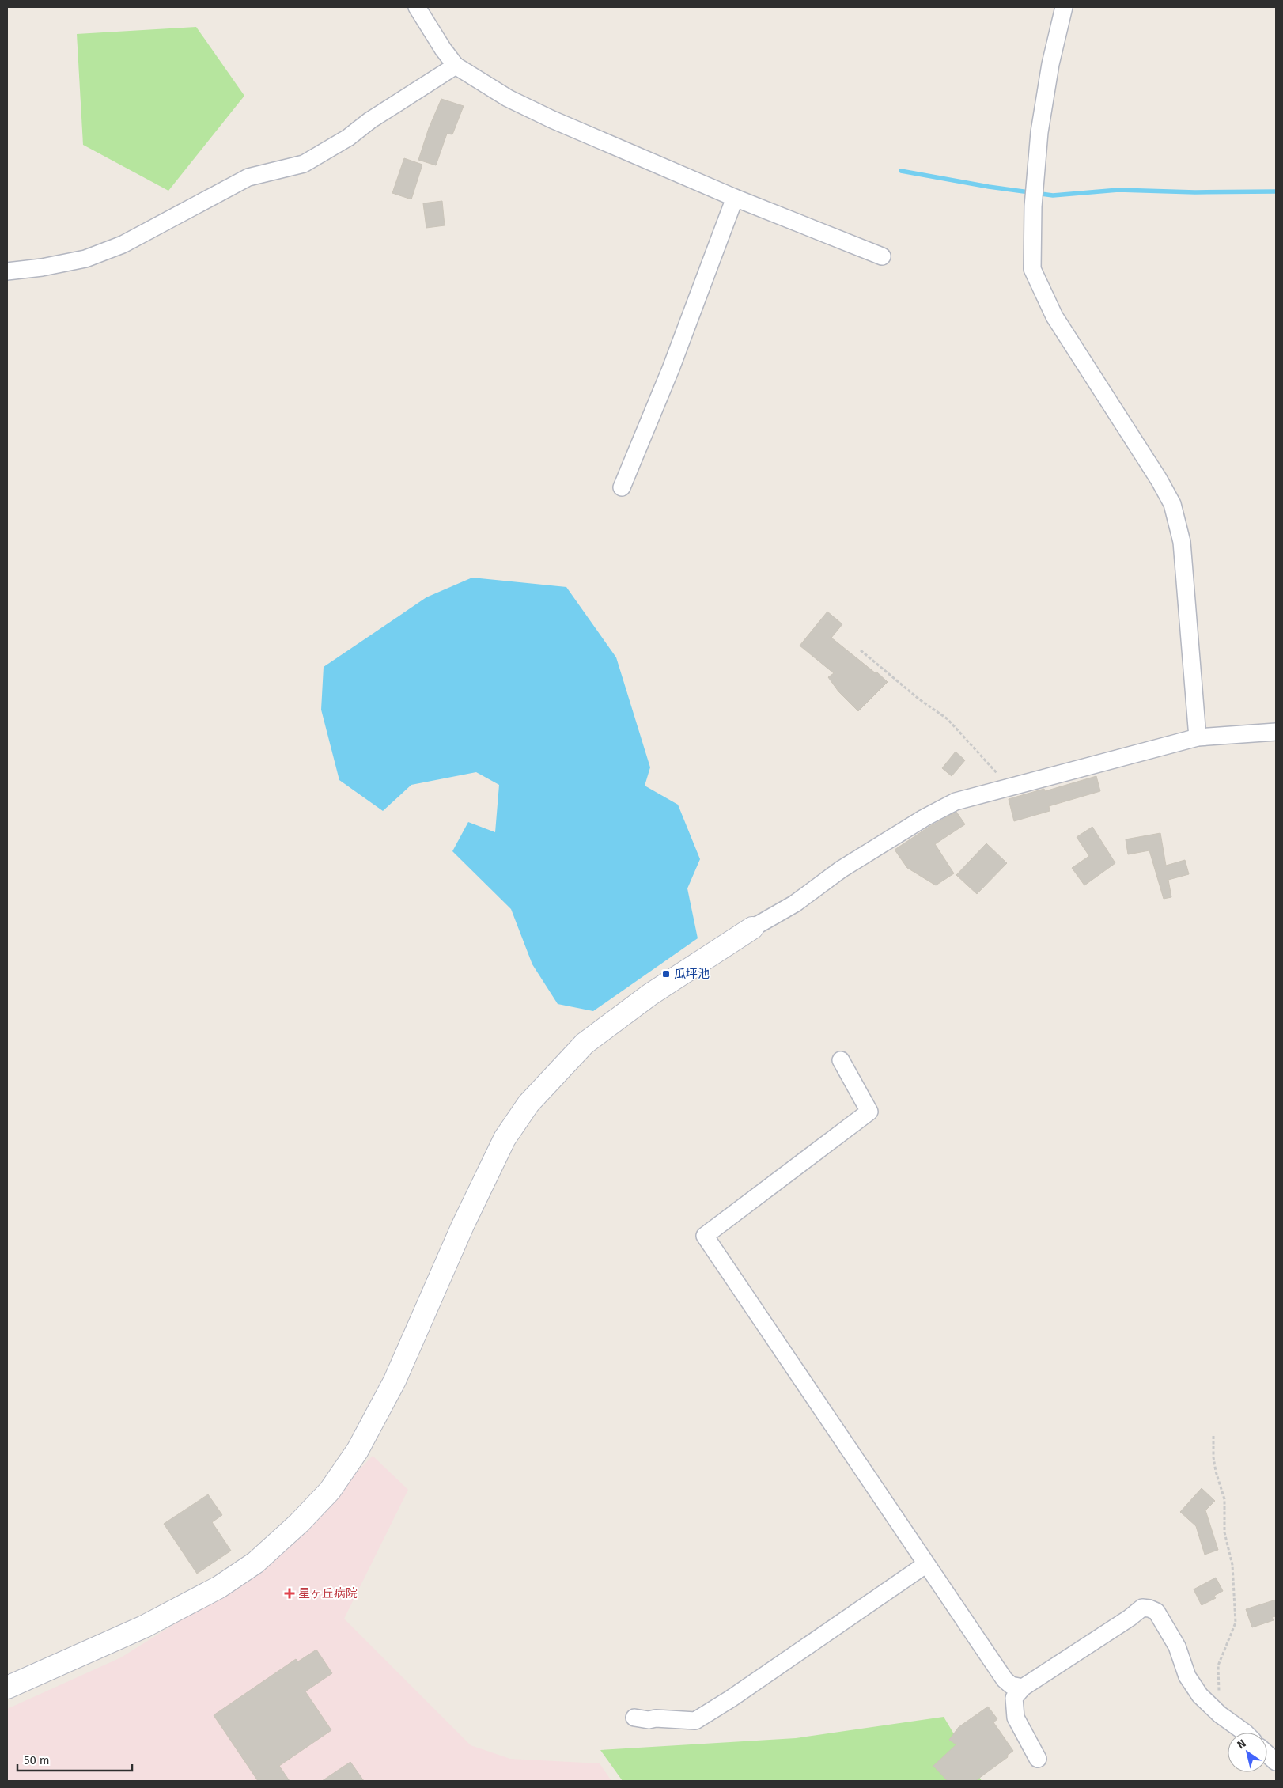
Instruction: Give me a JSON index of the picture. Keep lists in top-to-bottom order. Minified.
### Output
{"places":{"transit":["瓜坪池"],"health":["星ヶ丘病院"]},"scale_bar":"50 m","north":"top left"}
